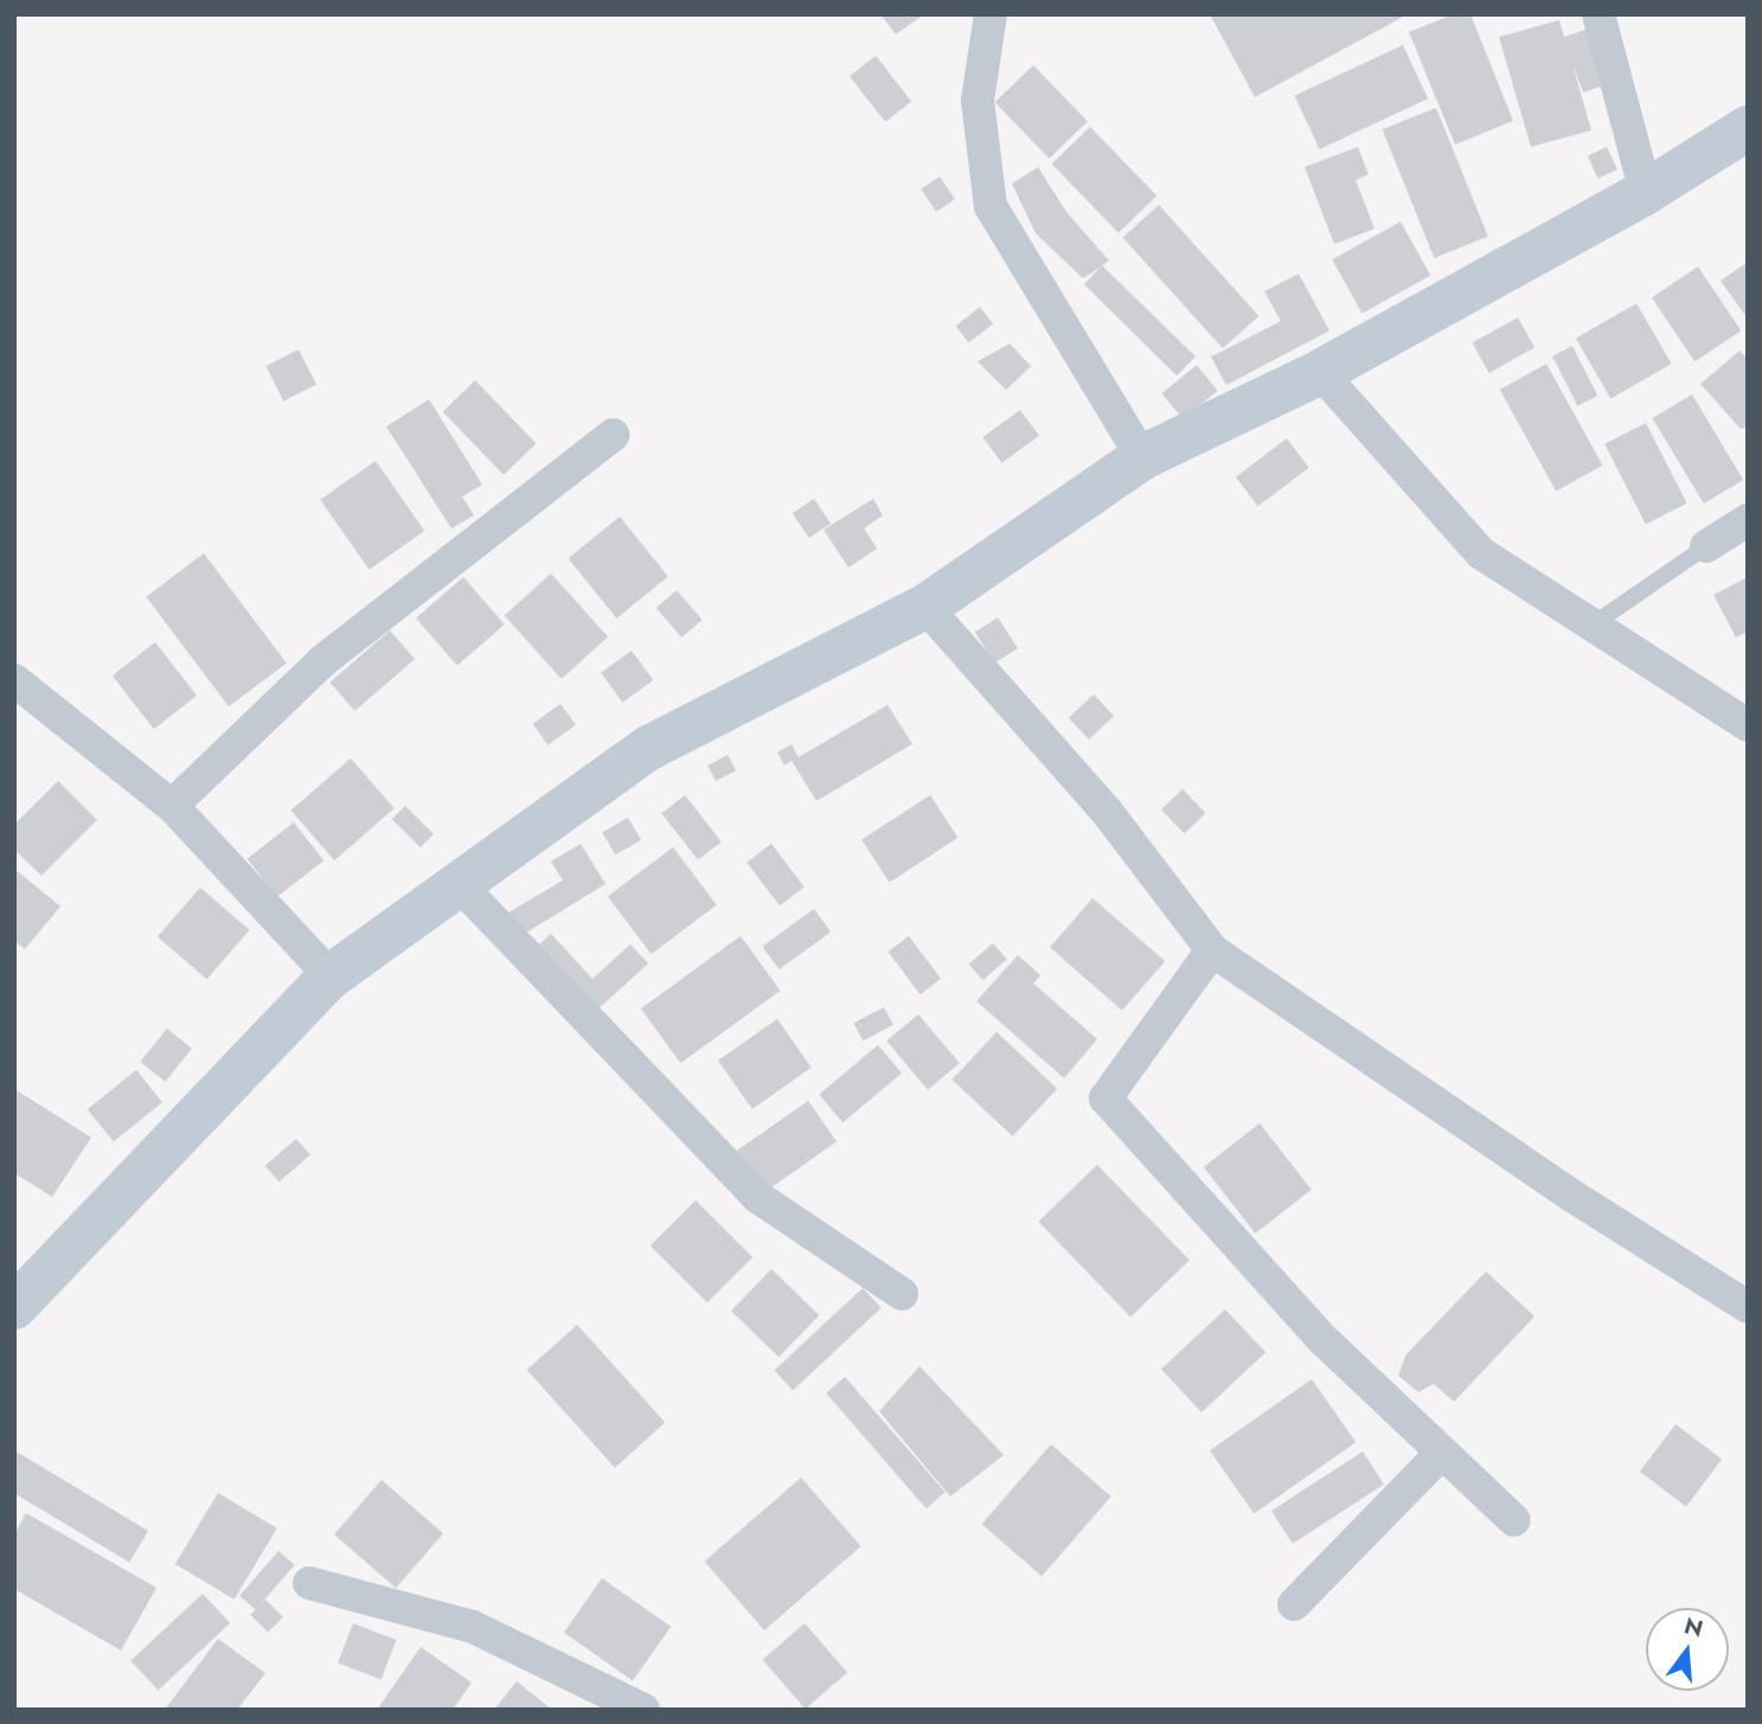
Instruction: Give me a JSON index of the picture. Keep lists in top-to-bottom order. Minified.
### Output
{"north":"top"}
